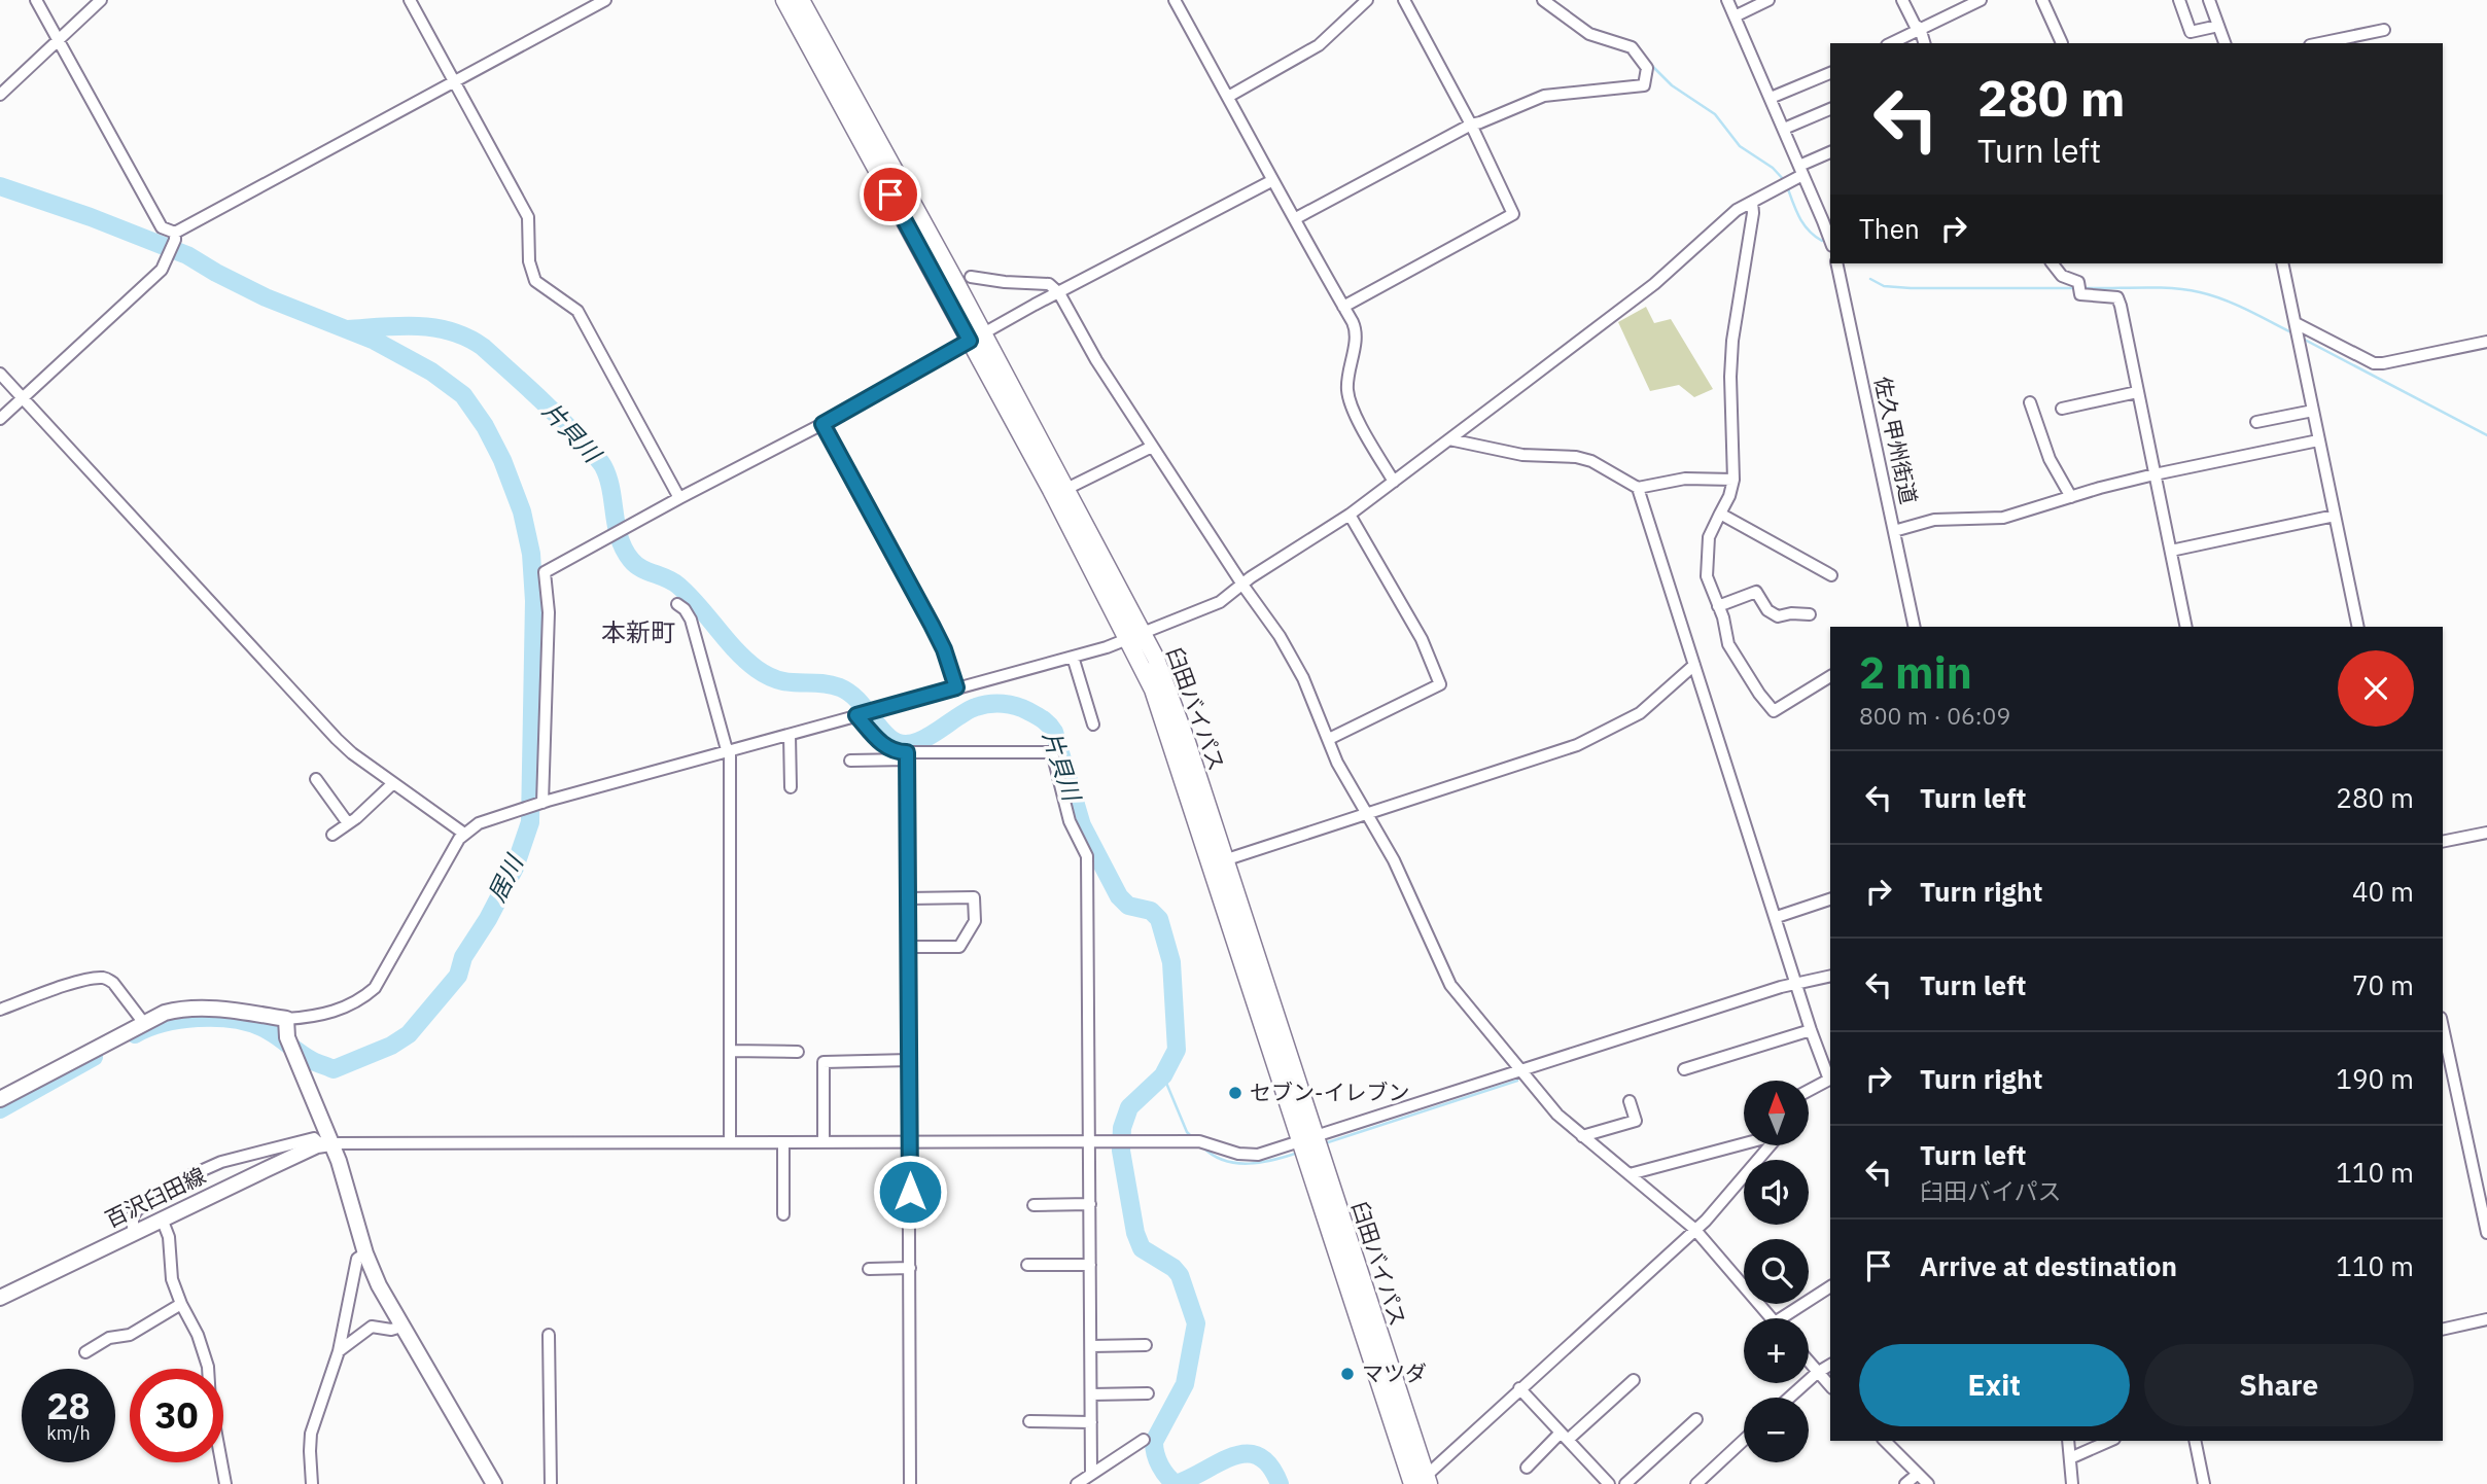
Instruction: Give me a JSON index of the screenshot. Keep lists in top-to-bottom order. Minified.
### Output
{"streets":{"highway":["臼田バイパス"],"main road":["百沢臼田線"],"street":["佐久甲州街道"]},"districts":["本新町"],"water":["片貝川","居川"],"places":["セブン-イレブン","マツダ"],"north":"top","page":{"turn":["280 m","Turn left"],"then":"Then","heading":["2 min","800 m · 06:09"],"list":[{"name":"Turn left","value":"280 m"},{"name":"Turn right","value":"40 m"},{"name":"Turn left","value":"70 m"},{"name":"Turn right","value":"190 m"},{"name":"Turn left","note":"臼田バイパス","value":"110 m"},{"name":"Arrive at destination","value":"110 m"}],"map_buttons":["+","−"],"buttons":["Exit","Share"],"speed":"28 km/h","limit":"30"}}
